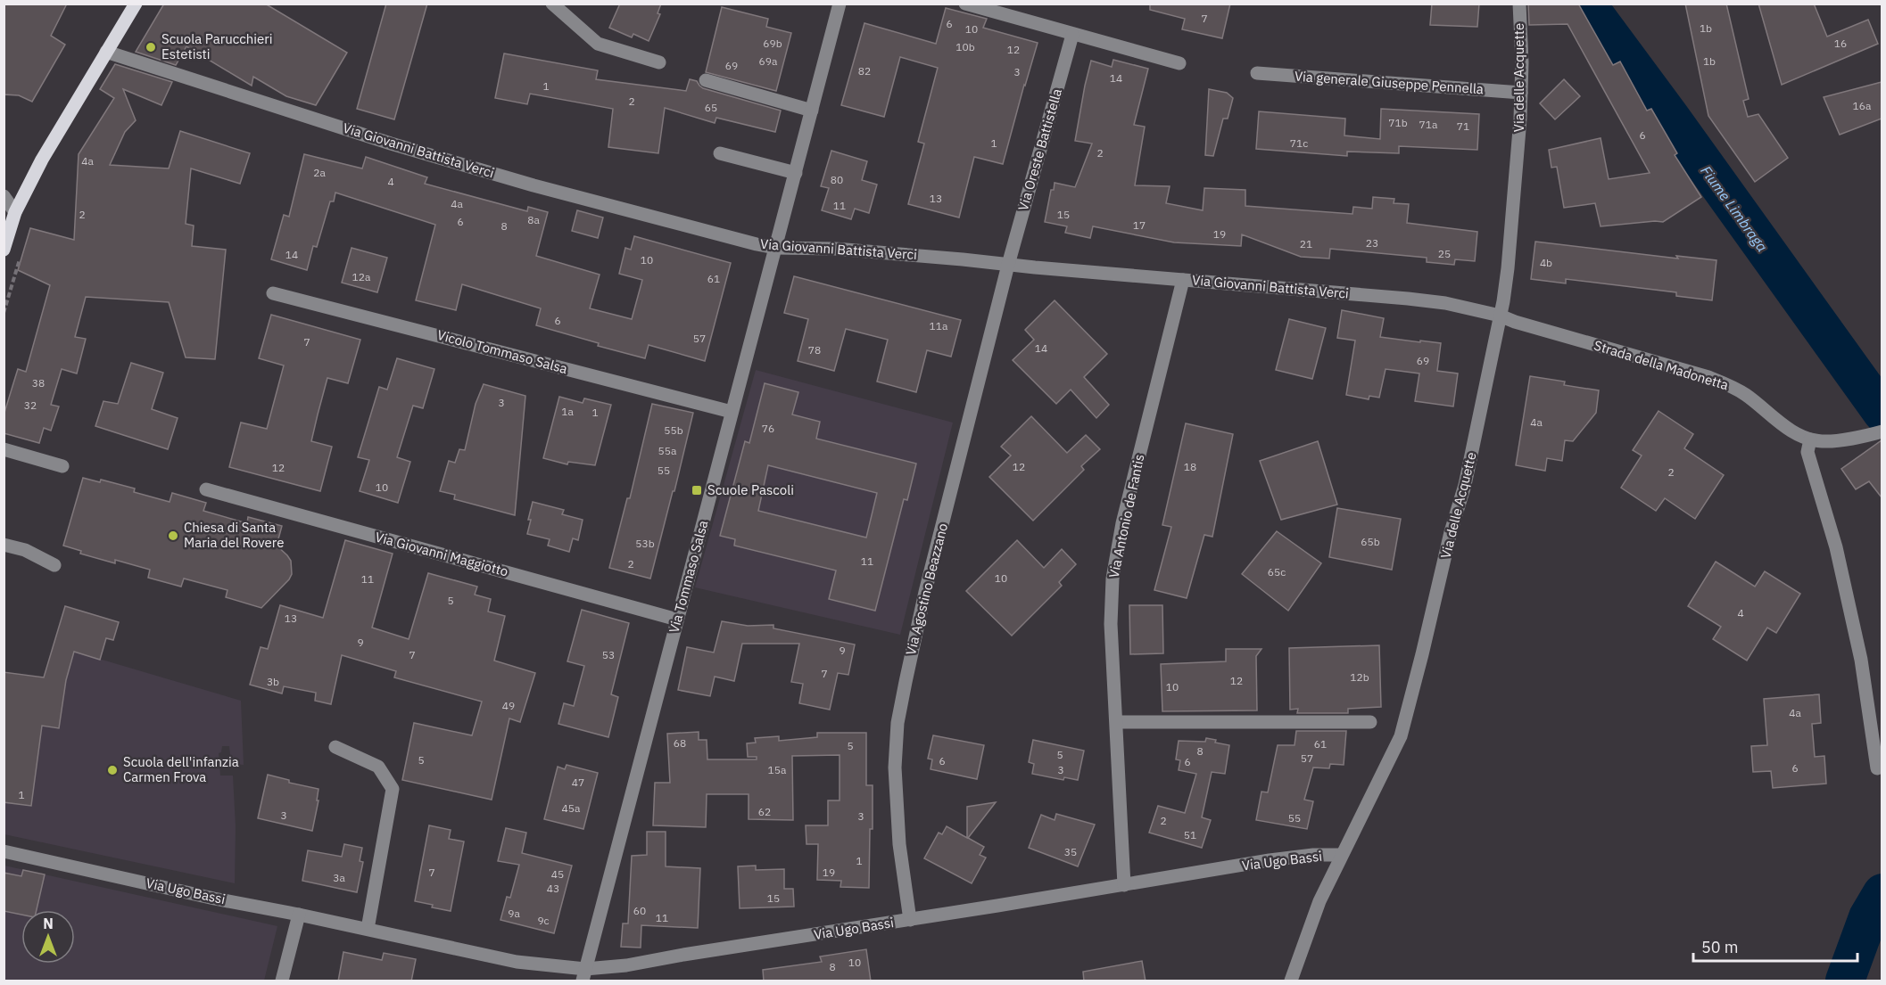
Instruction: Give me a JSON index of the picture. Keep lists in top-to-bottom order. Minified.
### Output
{"streets":{"street":["Via delle Acquette","Via generale Giuseppe Pennella","Via Oreste Battistella","Via Giovanni Battista Verci","Vicolo Tommaso Salsa","Strada della Madonetta","Via Antonio de Fantis","Via Giovanni Maggiotto","Via Tommaso Salsa","Via Agostino Beazzano","Via Ugo Bassi"]},"crossings":[["Via delle Acquette","Via generale Giuseppe Pennella"],["Via delle Acquette","Via Giovanni Battista Verci"],["Via delle Acquette","Strada della Madonetta"],["Via delle Acquette","Via Ugo Bassi"],["Via Oreste Battistella","Via Giovanni Battista Verci"],["Via Oreste Battistella","Via Agostino Beazzano"],["Via Giovanni Battista Verci","Strada della Madonetta"],["Via Giovanni Battista Verci","Via Antonio de Fantis"],["Via Giovanni Battista Verci","Via Tommaso Salsa"],["Via Giovanni Battista Verci","Via Agostino Beazzano"],["Vicolo Tommaso Salsa","Via Tommaso Salsa"],["Via Antonio de Fantis","Via Ugo Bassi"],["Via Giovanni Maggiotto","Via Tommaso Salsa"],["Via Tommaso Salsa","Via Ugo Bassi"],["Via Agostino Beazzano","Via Ugo Bassi"]],"water":["Fiume Limbraga"],"places":{"other":["Scuola Parucchieri Estetisti","Chiesa di Santa Maria del Rovere","Scuola dell'infanzia Carmen Frova"],"transit":["Scuole Pascoli"]},"house_numbers":["7","6","1b","10","69b","16","10b","12","69a","1b","69","82","3","14","1","2","16a","65","71b","71a","71","6","1","71c","2","4a","2a","80","4","13","4a","11","2","15","8a","6","17","8","19","23","21","25","14","10","4b","12a","61","6","11a","57","7","14","78","69","38","3","32","1a","1","4a","76","55b","55a","12","18","12","55","2","10","65b","53b","11","2","65c","10","11","5","4","13","9","9","7","53","7","12b","12","3b","10","49","4a","68","61","5","8","5","57","5","6","6","6","15a","3","47","1","45a","62","3","3","55","2","51","35","1","7","19","45","3a","43","15","60","9a","11","9c","10","8"],"scale_bar":"50 m","north":"top"}
